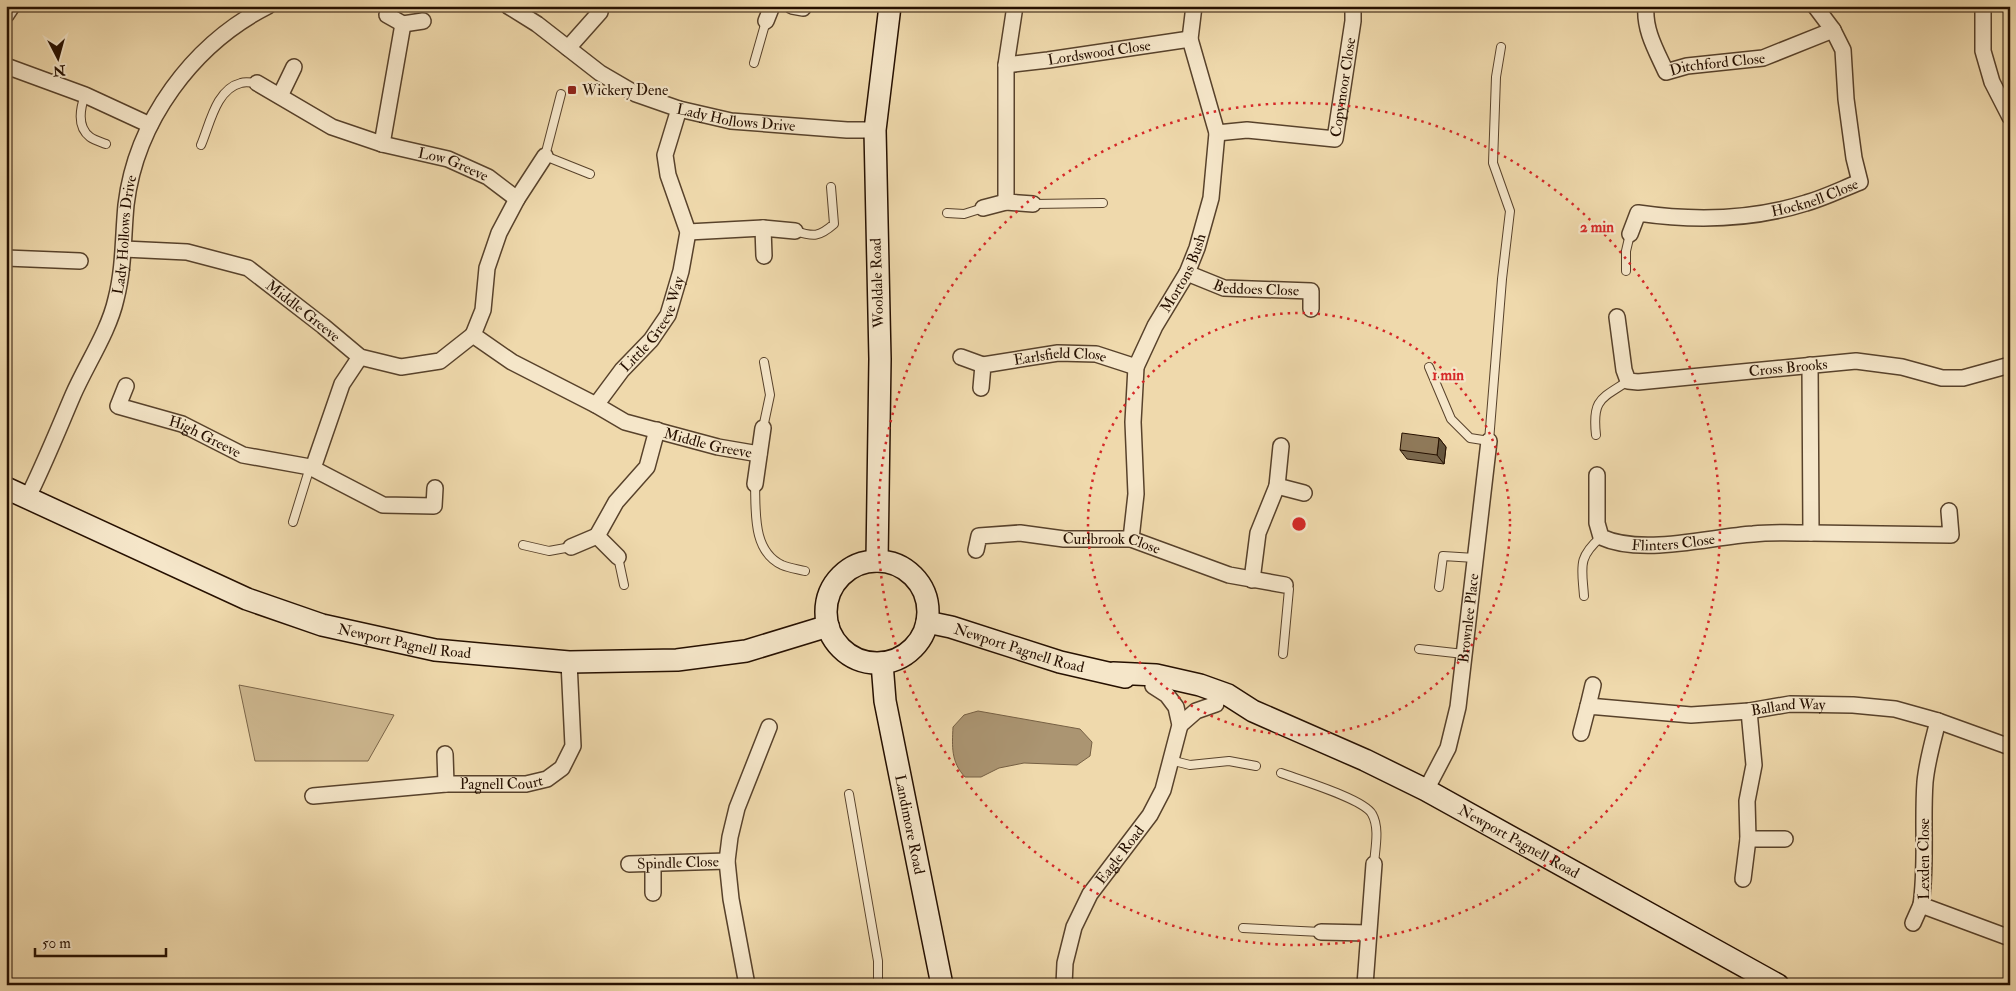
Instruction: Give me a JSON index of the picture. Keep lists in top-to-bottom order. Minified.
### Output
{"streets":{"main road":["Wooldale Road","Newport Pagnell Road","Landimore Road"],"street":["Lordswood Close","Ditchford Close","Copymoor Close","Lady Hollows Drive","Low Greeve","Hocknell Close","Mortons Bush","Beddoes Close","Middle Greeve","Little Greeve Way","Earlsfield Close","Cross Brooks","High Greeve","Flinters Close","Curlbrook Close","Brownlee Place","Balland Way","Pagnell Court","Eagle Road","Lexden Close","Spindle Close"]},"crossings":[["Lordswood Close","Mortons Bush"],["Ditchford Close","Hocknell Close"],["Copymoor Close","Mortons Bush"],["Lady Hollows Drive","Wooldale Road"],["Lady Hollows Drive","Middle Greeve"],["Lady Hollows Drive","Little Greeve Way"],["Lady Hollows Drive","Newport Pagnell Road"],["Low Greeve","Middle Greeve"],["Mortons Bush","Beddoes Close"],["Mortons Bush","Earlsfield Close"],["Mortons Bush","Curlbrook Close"],["Wooldale Road","Newport Pagnell Road"],["Wooldale Road","Landimore Road"],["Middle Greeve","Little Greeve Way"],["Brownlee Place","Newport Pagnell Road"],["Newport Pagnell Road","Pagnell Court"],["Newport Pagnell Road","Landimore Road"],["Balland Way","Lexden Close"]],"places":{"transit":["Wickery Dene"]},"scale_bar":"50 m","north":"bottom","rings":["2 min","1 min"]}
